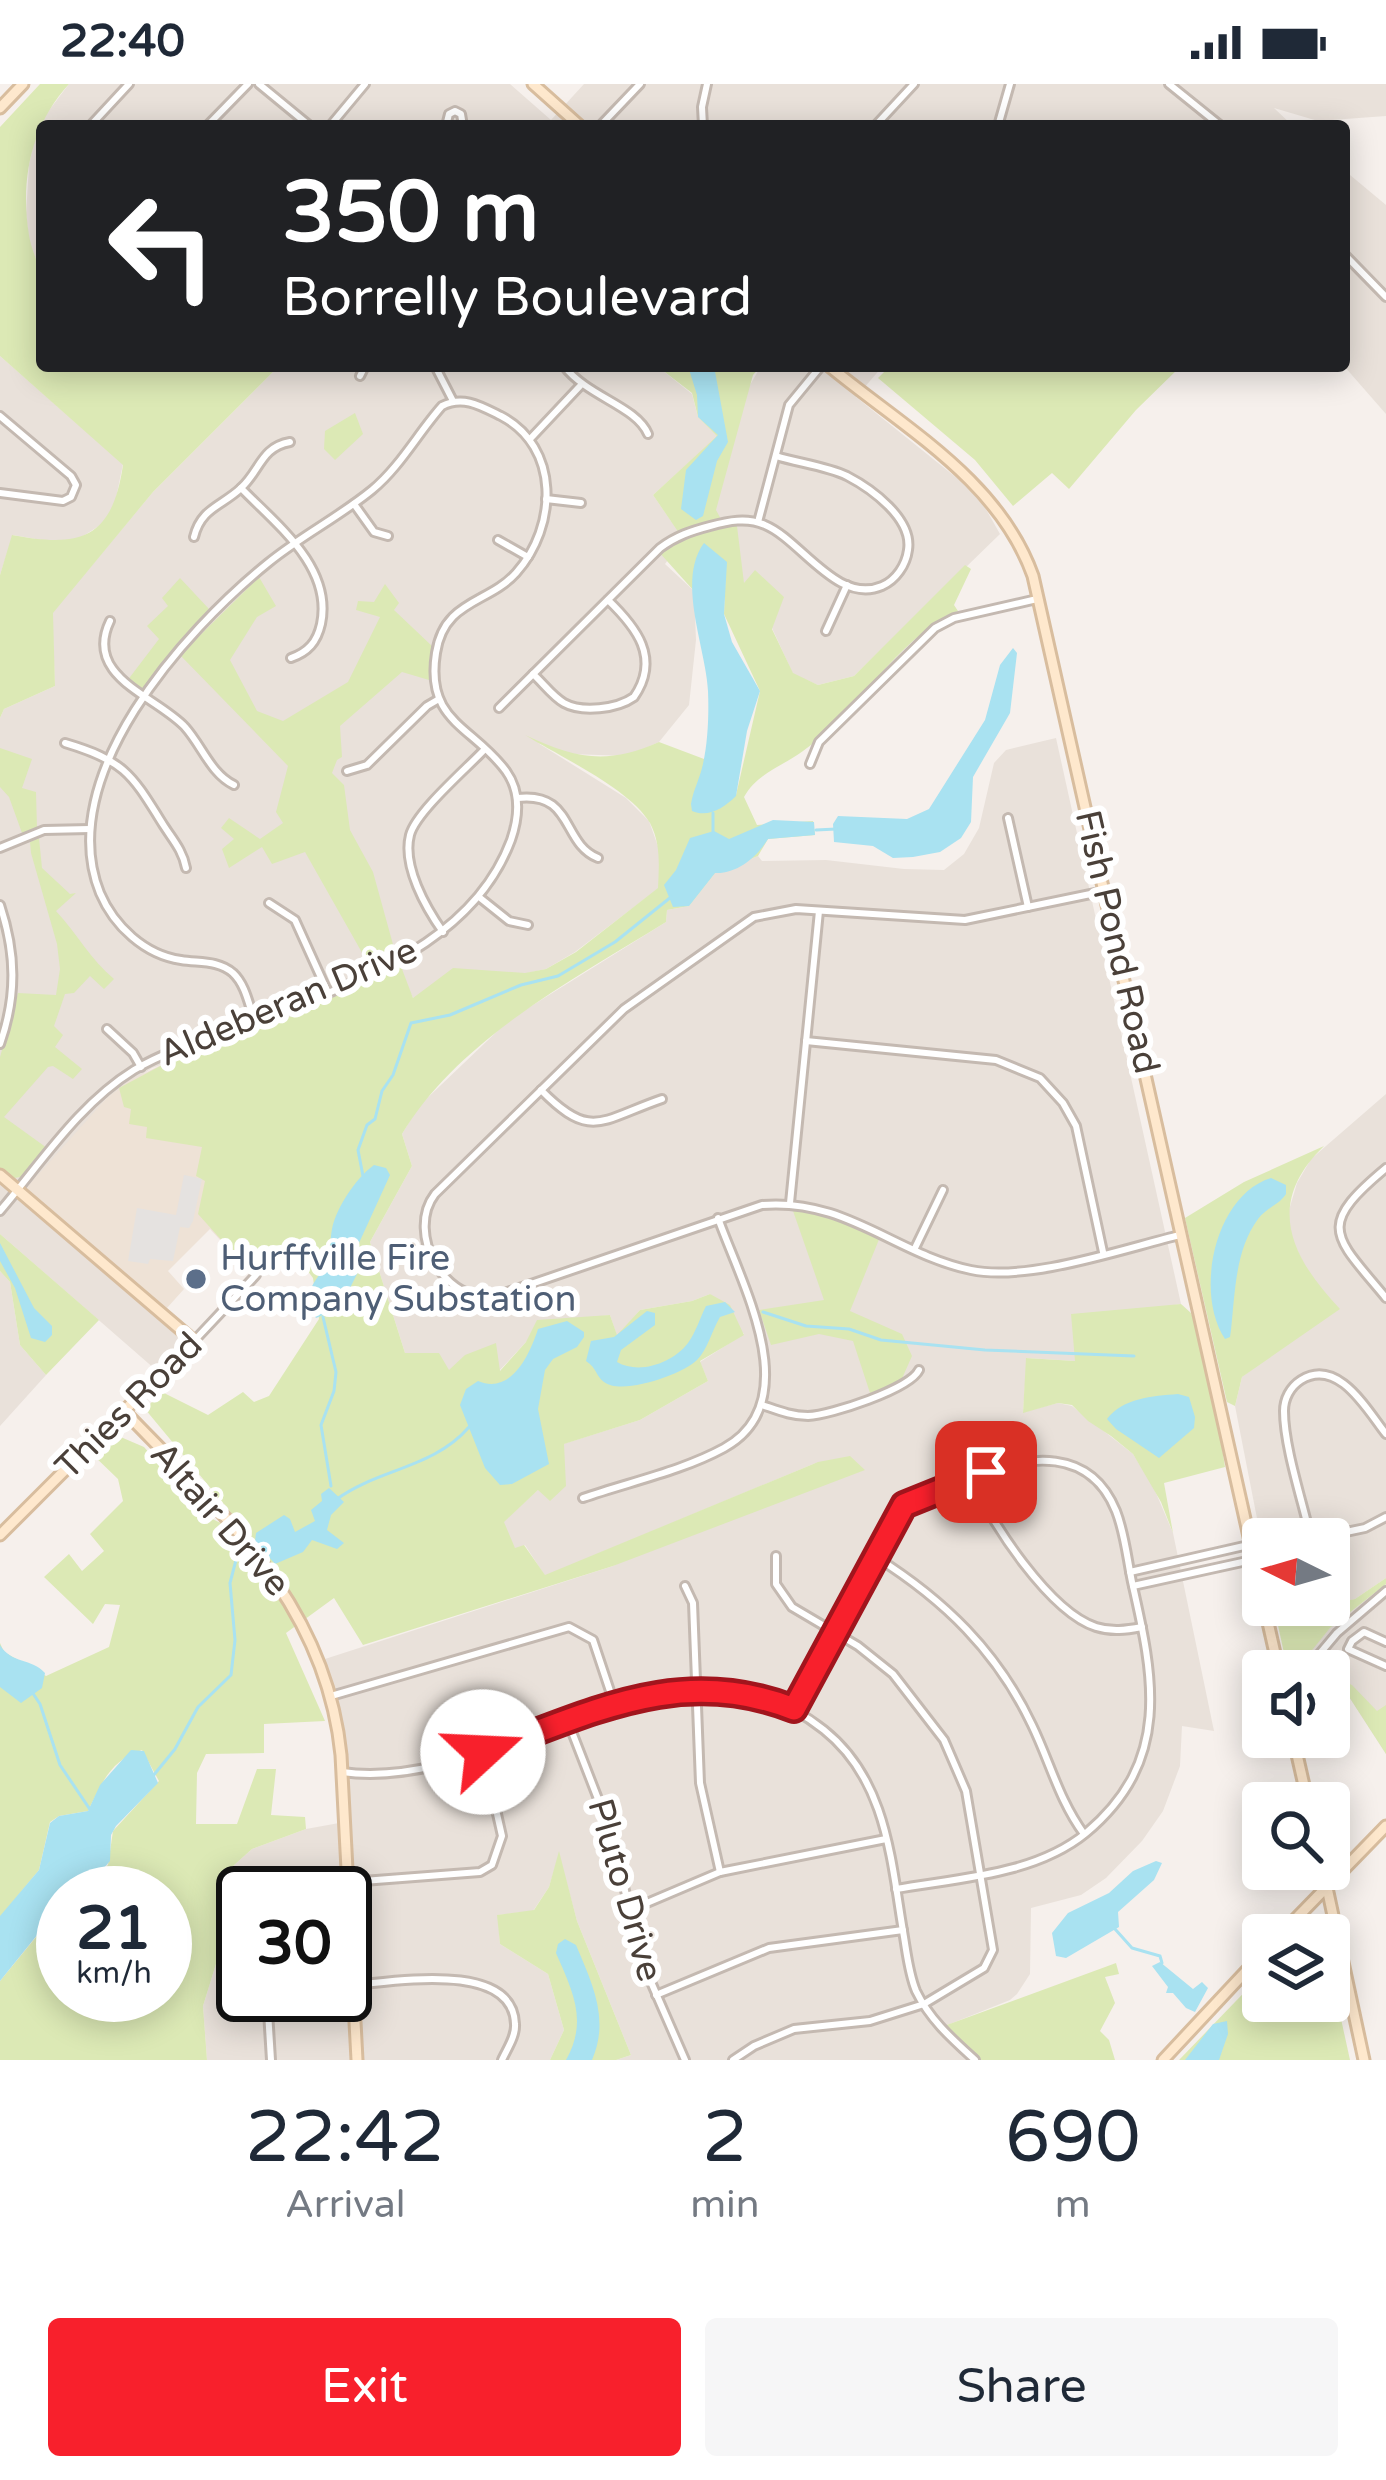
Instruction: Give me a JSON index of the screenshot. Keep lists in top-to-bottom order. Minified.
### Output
{"streets":{"street":["Fish Pond Road","Aldeberan Drive","Thies Road","Altair Drive","Pluto Drive"]},"crossings":[["Thies Road","Altair Drive"]],"places":["Hurffville Fire Company Substation"],"north":"left","page":{"status":"22:40","turn":["350 m","Borrelly Boulevard"],"speed":"21 km/h","limit":"30","eta":["22:42","Arrival","2","min","690","m"],"buttons":["Exit","Share"]}}
